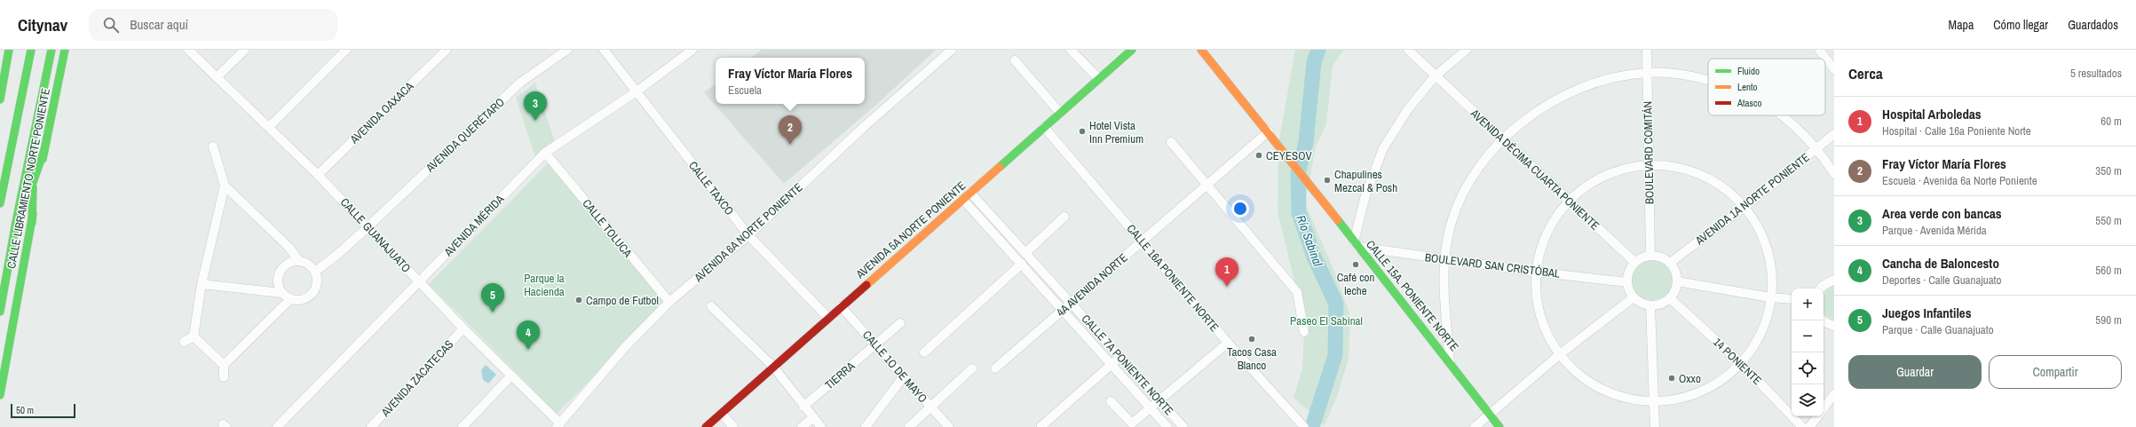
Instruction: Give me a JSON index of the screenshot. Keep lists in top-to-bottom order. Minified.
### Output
{"streets":{"main road":["CALLE LIBRAMIENTO NORTE PONIENTE","AVENIDA 5A NORTE PONIENTE","CALLE 15A. PONIENTE NORTE"],"street":["AVENIDA OAXACA","AVENIDA QUERÉTARO","BOULEVARD COMITÁN","AVENIDA DÉCIMA CUARTA PONIENTE","CALLE TAXCO","AVENIDA 1A NORTE PONIENTE","AVENIDA MÉRIDA","CALLE TOLUCA","AVENIDA 6A NORTE PONIENTE","CALLE GUANAJUATO","BOULEVARD SAN CRISTÓBAL","CALLE 16A PONIENTE NORTE","4A AVENIDA NORTE","14 PONIENTE","CALLE 7A PONIENTE NORTE","CALLE 1O DE MAYO","TIERRA","AVENIDA ZACATECAS"]},"crossings":[["AVENIDA OAXACA","CALLE GUANAJUATO"],["AVENIDA QUERÉTARO","CALLE GUANAJUATO"],["BOULEVARD COMITÁN","AVENIDA DÉCIMA CUARTA PONIENTE"],["BOULEVARD COMITÁN","AVENIDA 1A NORTE PONIENTE"],["BOULEVARD COMITÁN","BOULEVARD SAN CRISTÓBAL"],["BOULEVARD COMITÁN","14 PONIENTE"],["AVENIDA DÉCIMA CUARTA PONIENTE","AVENIDA 1A NORTE PONIENTE"],["AVENIDA DÉCIMA CUARTA PONIENTE","BOULEVARD SAN CRISTÓBAL"],["AVENIDA DÉCIMA CUARTA PONIENTE","14 PONIENTE"],["CALLE TAXCO","AVENIDA MÉRIDA"],["CALLE TAXCO","AVENIDA 5A NORTE PONIENTE"],["CALLE TAXCO","AVENIDA 6A NORTE PONIENTE"],["AVENIDA 1A NORTE PONIENTE","BOULEVARD SAN CRISTÓBAL"],["AVENIDA 1A NORTE PONIENTE","14 PONIENTE"],["AVENIDA MÉRIDA","CALLE TOLUCA"],["AVENIDA MÉRIDA","CALLE GUANAJUATO"],["CALLE TOLUCA","AVENIDA 6A NORTE PONIENTE"],["AVENIDA 5A NORTE PONIENTE","CALLE 16A PONIENTE NORTE"],["AVENIDA 5A NORTE PONIENTE","CALLE 7A PONIENTE NORTE"],["AVENIDA 5A NORTE PONIENTE","CALLE 1O DE MAYO"],["AVENIDA 6A NORTE PONIENTE","CALLE GUANAJUATO"],["CALLE GUANAJUATO","AVENIDA ZACATECAS"],["BOULEVARD SAN CRISTÓBAL","CALLE 15A. PONIENTE NORTE"],["BOULEVARD SAN CRISTÓBAL","14 PONIENTE"],["CALLE 16A PONIENTE NORTE","4A AVENIDA NORTE"],["4A AVENIDA NORTE","CALLE 15A. PONIENTE NORTE"],["4A AVENIDA NORTE","CALLE 7A PONIENTE NORTE"],["CALLE 1O DE MAYO","TIERRA"]],"water":["Río Sabinal"],"parks":["Parque la Hacienda","Paseo El Sabinal"],"places":["Hotel Vista Inn Premium","CEYESOV","Chapulines Mezcal & Posh","Café con leche","Campo de Futbol","Tacos Casa Blanco","Oxxo"],"legend":["Fluido","Lento","Atasco"],"scale_bar":"50 m","page":{"header":"Citynav","search":"Buscar aquí","nav":["Mapa","Cómo llegar","Guardados"],"heading":["Cerca","5 resultados"],"popup":["Fray Víctor María Flores","Escuela"],"pins":["3","2","1","5","4"],"list":[{"mark":"1","name":"Hospital Arboledas","note":"Hospital · Calle 16a Poniente Norte","value":"60 m"},{"mark":"2","name":"Fray Víctor María Flores","note":"Escuela · Avenida 6a Norte Poniente","value":"350 m"},{"mark":"3","name":"Area verde con bancas","note":"Parque · Avenida Mérida","value":"550 m"},{"mark":"4","name":"Cancha de Baloncesto","note":"Deportes · Calle Guanajuato","value":"560 m"},{"mark":"5","name":"Juegos Infantiles","note":"Parque · Calle Guanajuato","value":"590 m"}],"map_buttons":["+","−"],"buttons":["Guardar","Compartir"],"scale":"50 m"}}
